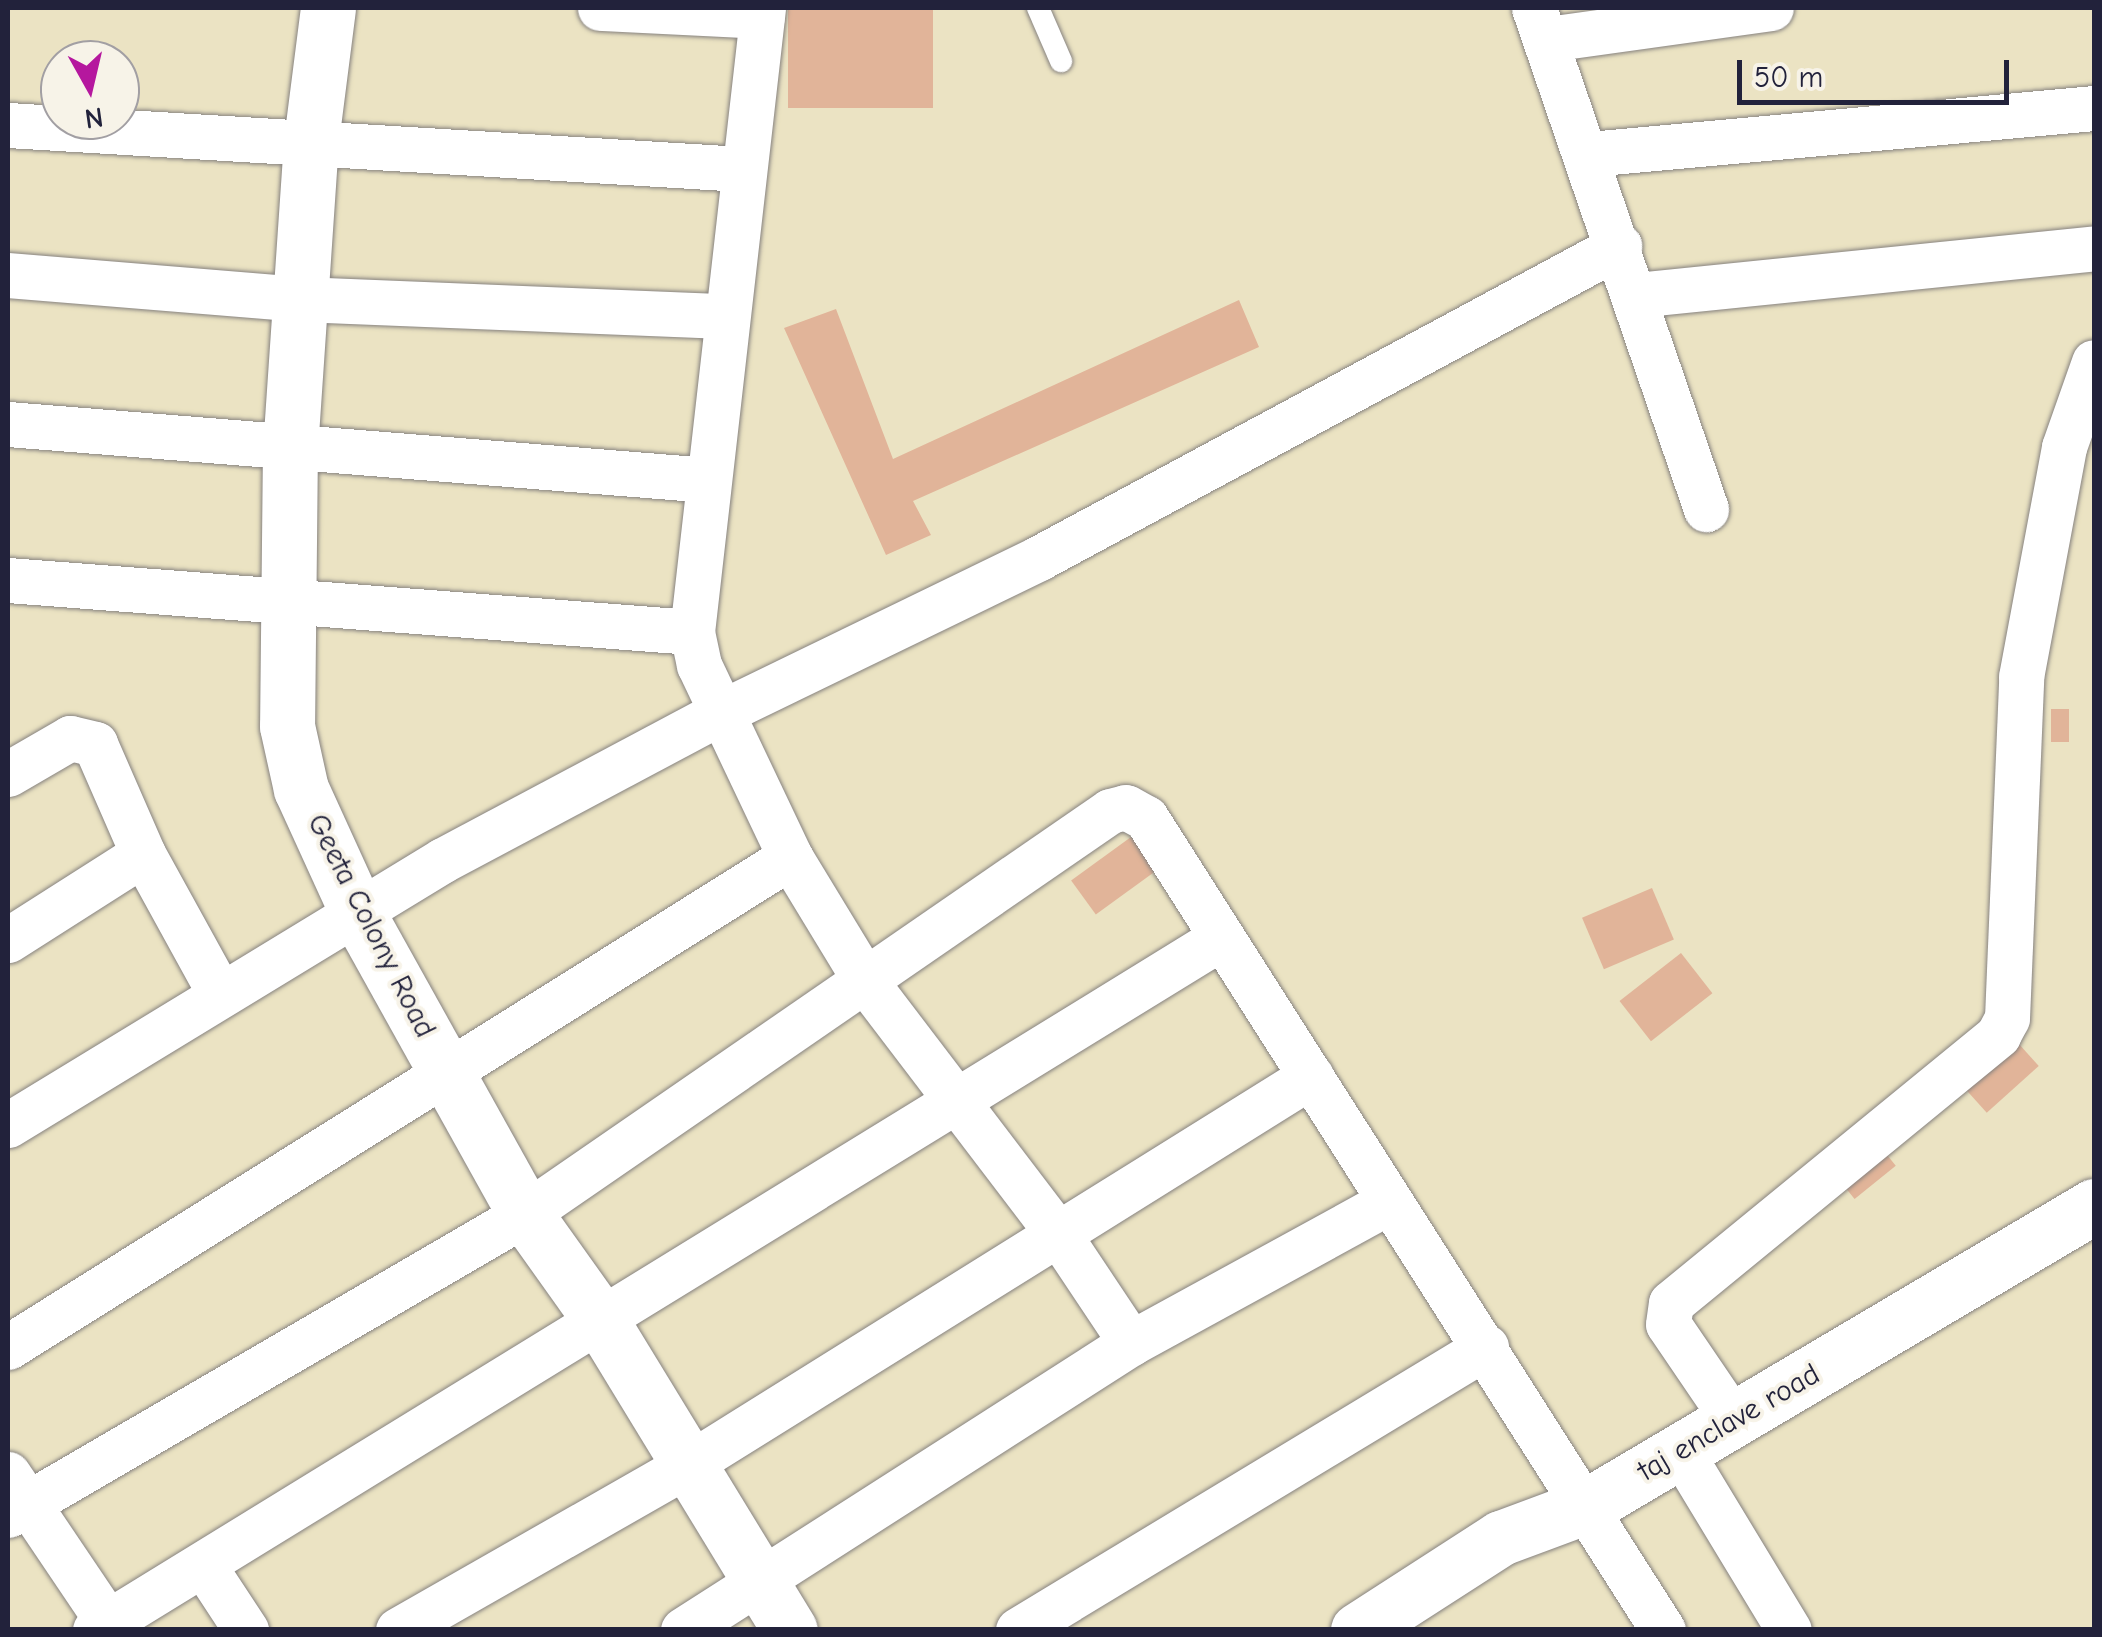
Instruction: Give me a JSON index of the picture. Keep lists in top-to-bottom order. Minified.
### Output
{"streets":{"street":["Geeta Colony Road","taj enclave road"]},"scale_bar":"50 m","north":"bottom"}
